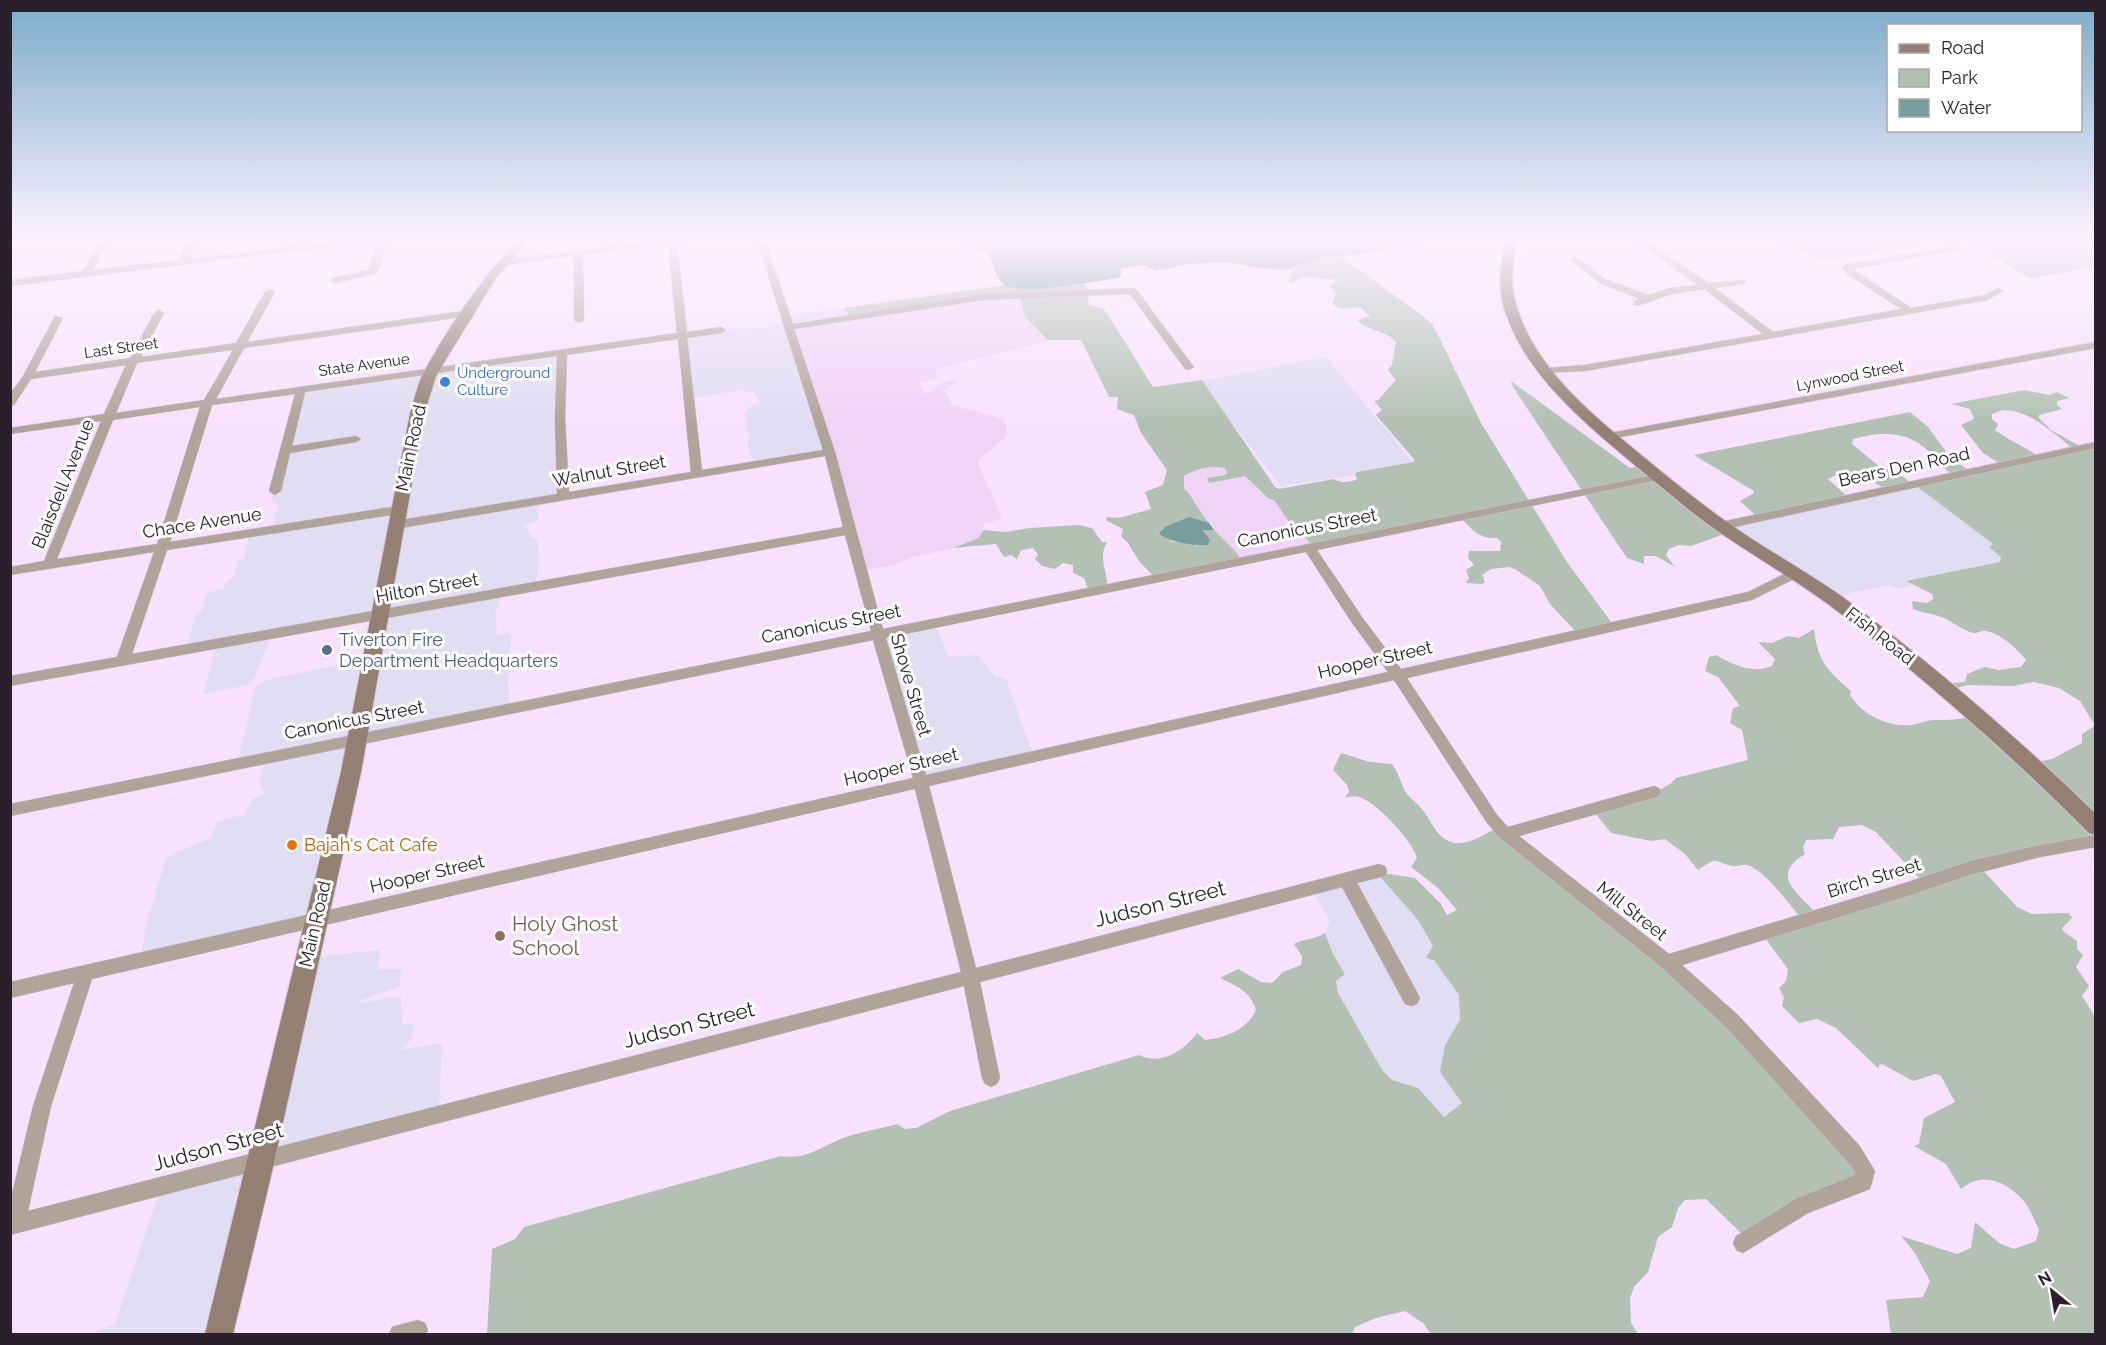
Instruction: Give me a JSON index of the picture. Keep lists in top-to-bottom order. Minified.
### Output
{"streets":{"main road":["Main Road","Fish Road"],"street":["Last Street","State Avenue","Lynwood Street","Bears Den Road","Walnut Street","Blaisdell Avenue","Chace Avenue","Canonicus Street","Hilton Street","Hooper Street","Shove Street","Birch Street","Judson Street","Mill Street"]},"crossings":[["Last Street","Main Road"],["Last Street","Blaisdell Avenue"],["State Avenue","Main Road"],["State Avenue","Blaisdell Avenue"],["Lynwood Street","Fish Road"],["Main Road","Walnut Street"],["Main Road","Chace Avenue"],["Main Road","Canonicus Street"],["Main Road","Hilton Street"],["Main Road","Hooper Street"],["Main Road","Judson Street"],["Bears Den Road","Fish Road"],["Walnut Street","Chace Avenue"],["Walnut Street","Shove Street"],["Blaisdell Avenue","Chace Avenue"],["Canonicus Street","Fish Road"],["Canonicus Street","Shove Street"],["Canonicus Street","Mill Street"],["Hilton Street","Shove Street"],["Fish Road","Hooper Street"],["Hooper Street","Shove Street"],["Hooper Street","Mill Street"],["Shove Street","Judson Street"],["Birch Street","Mill Street"]],"places":["Underground Culture","Tiverton Fire Department Headquarters","Bajah's Cat Cafe","Holy Ghost School"],"legend":["Road","Park","Water"],"north":"top left"}
